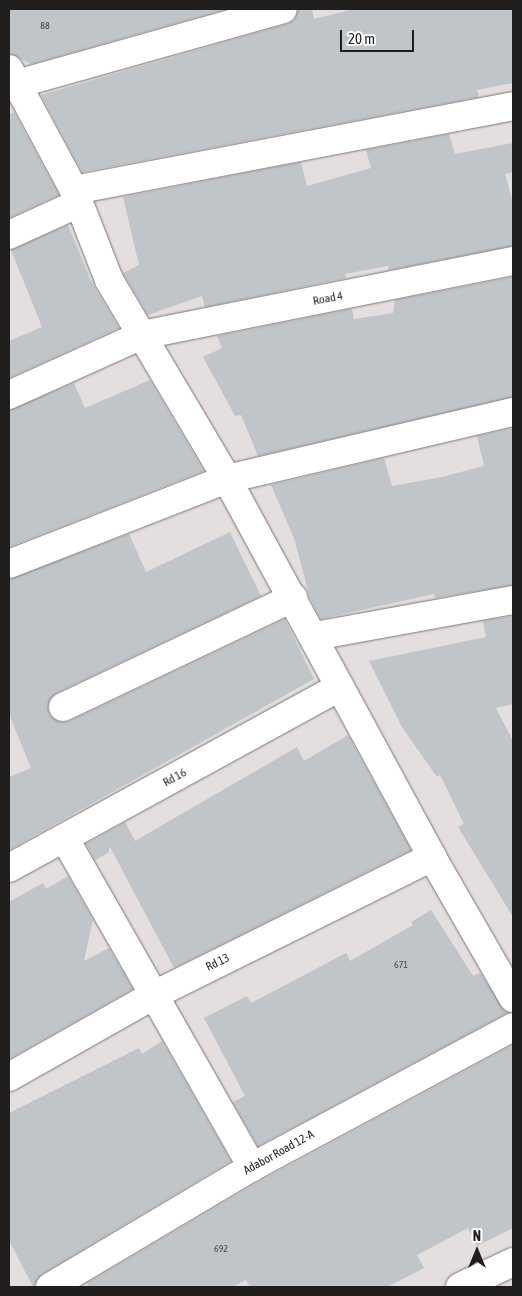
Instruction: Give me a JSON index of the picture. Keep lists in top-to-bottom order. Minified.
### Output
{"streets":{"street":["Road 4","Rd 16","Rd 13","Adabor Road 12-A"]},"house_numbers":["88","671","692"],"scale_bar":"20 m","north":"top"}
